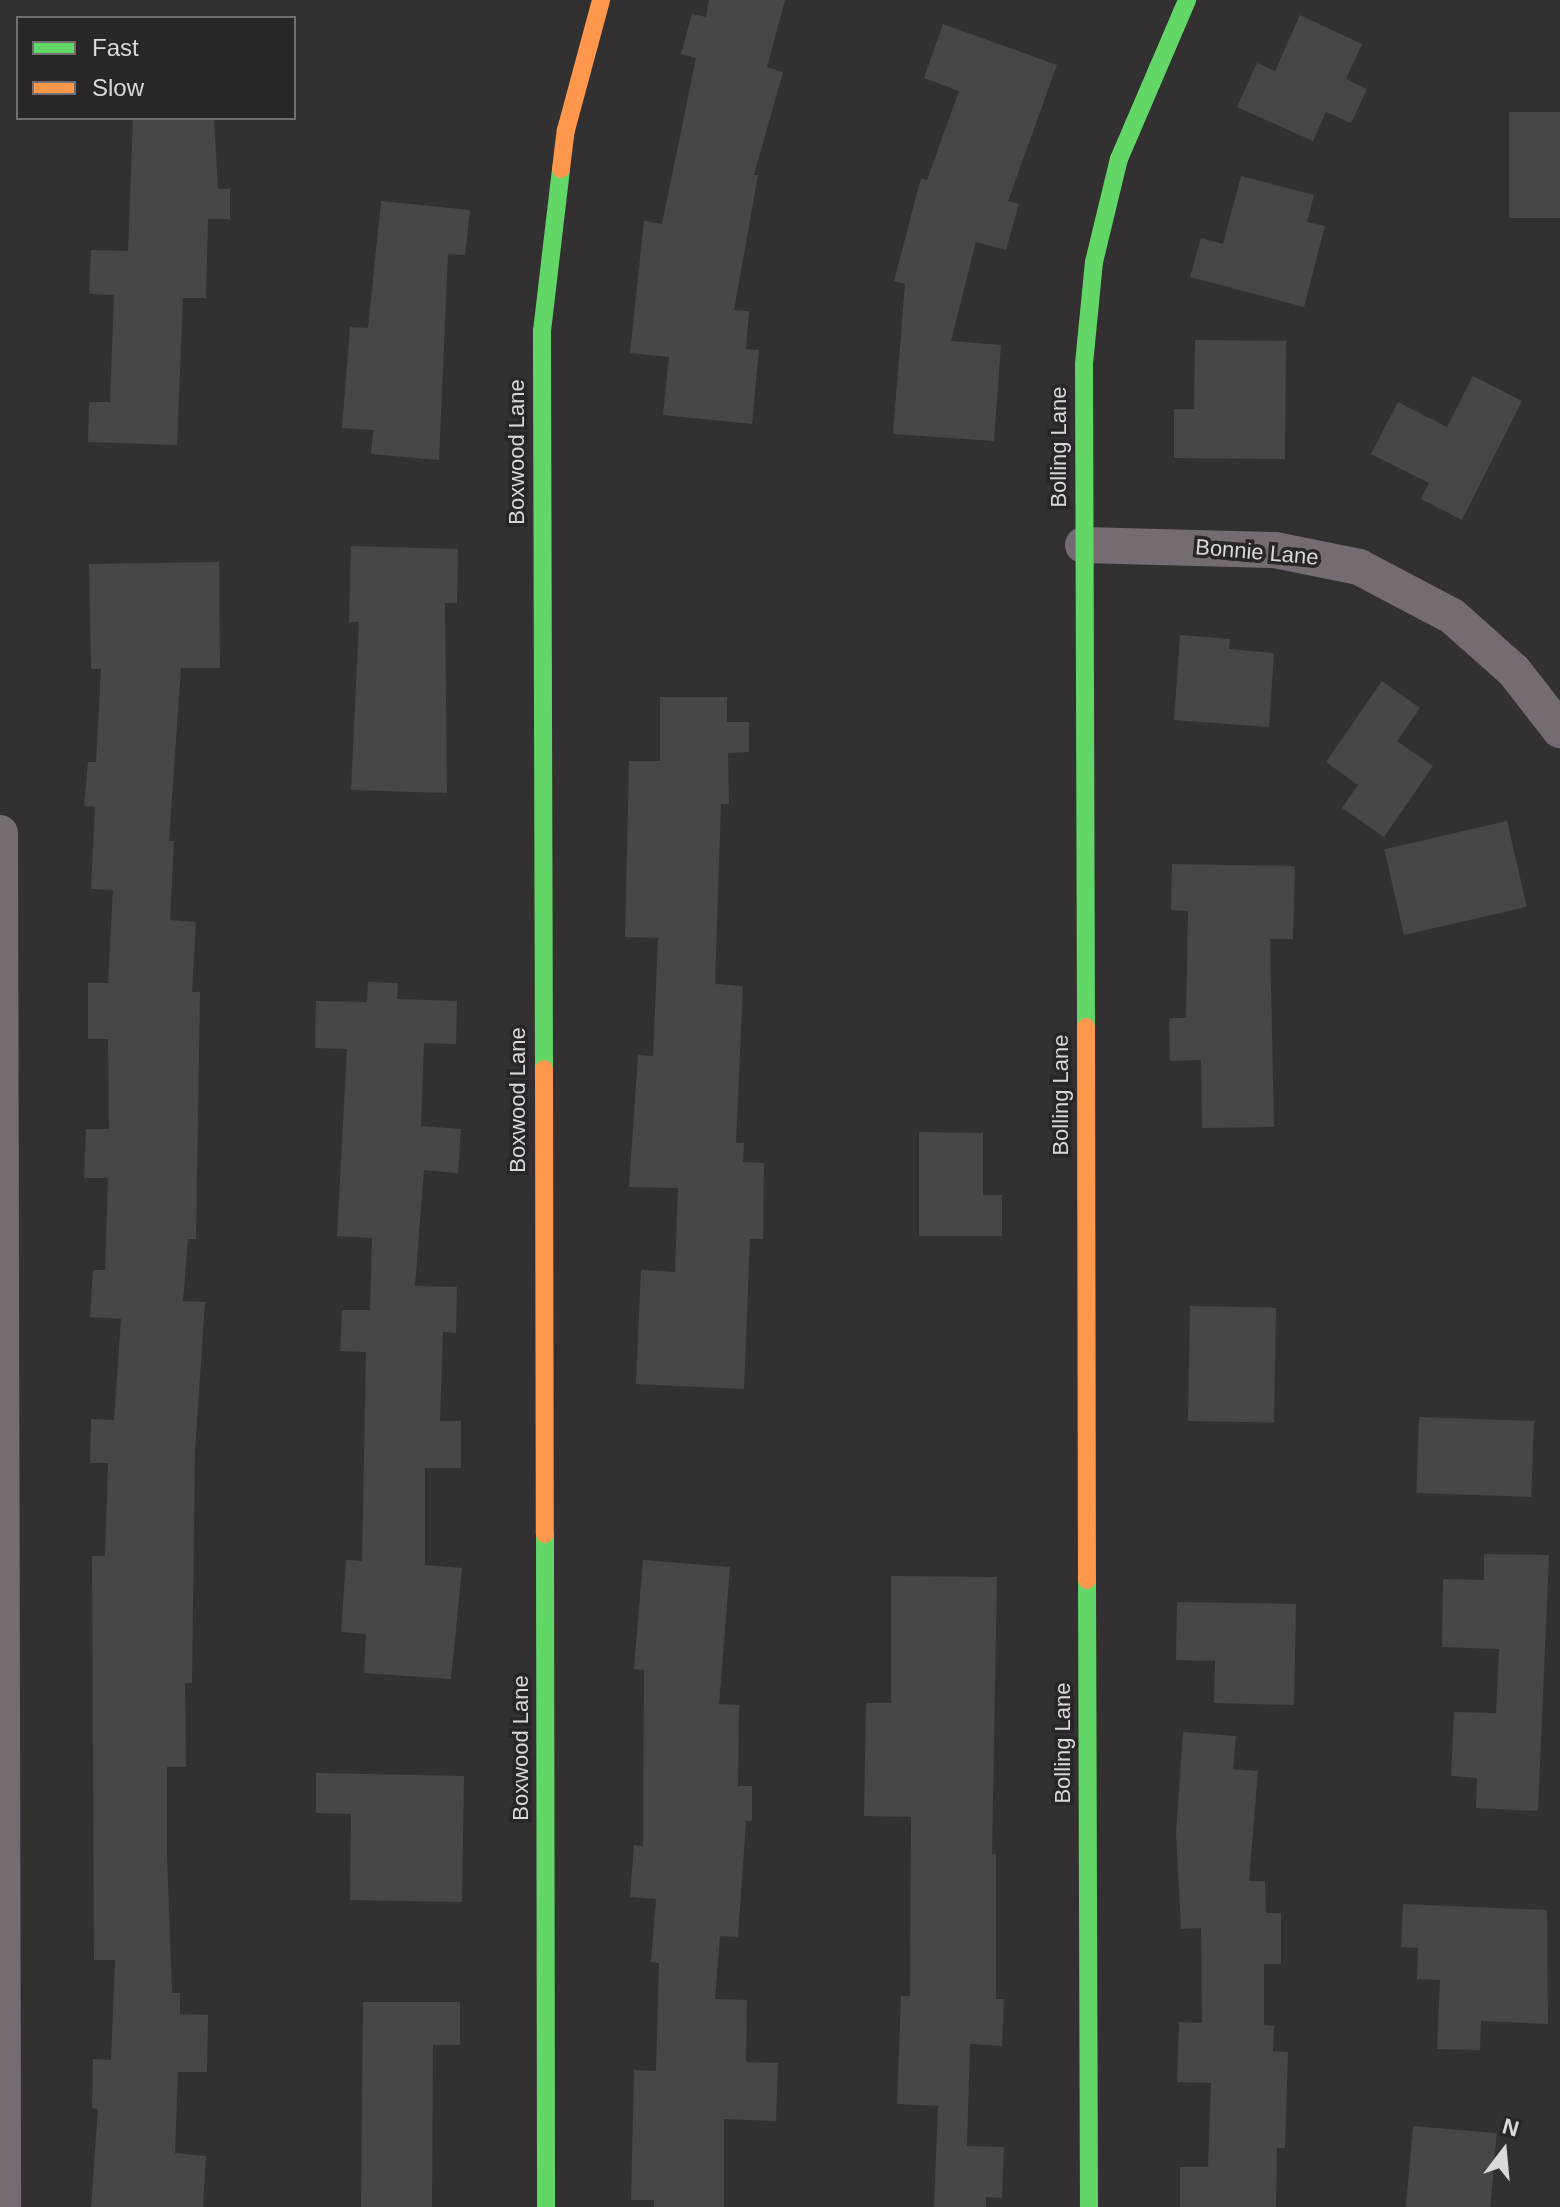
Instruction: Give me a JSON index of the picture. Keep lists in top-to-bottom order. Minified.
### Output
{"streets":{"street":["Bolling Lane","Boxwood Lane","Bonnie Lane"]},"crossings":[["Bolling Lane","Bonnie Lane"]],"legend":["Fast","Slow"],"north":"top"}
